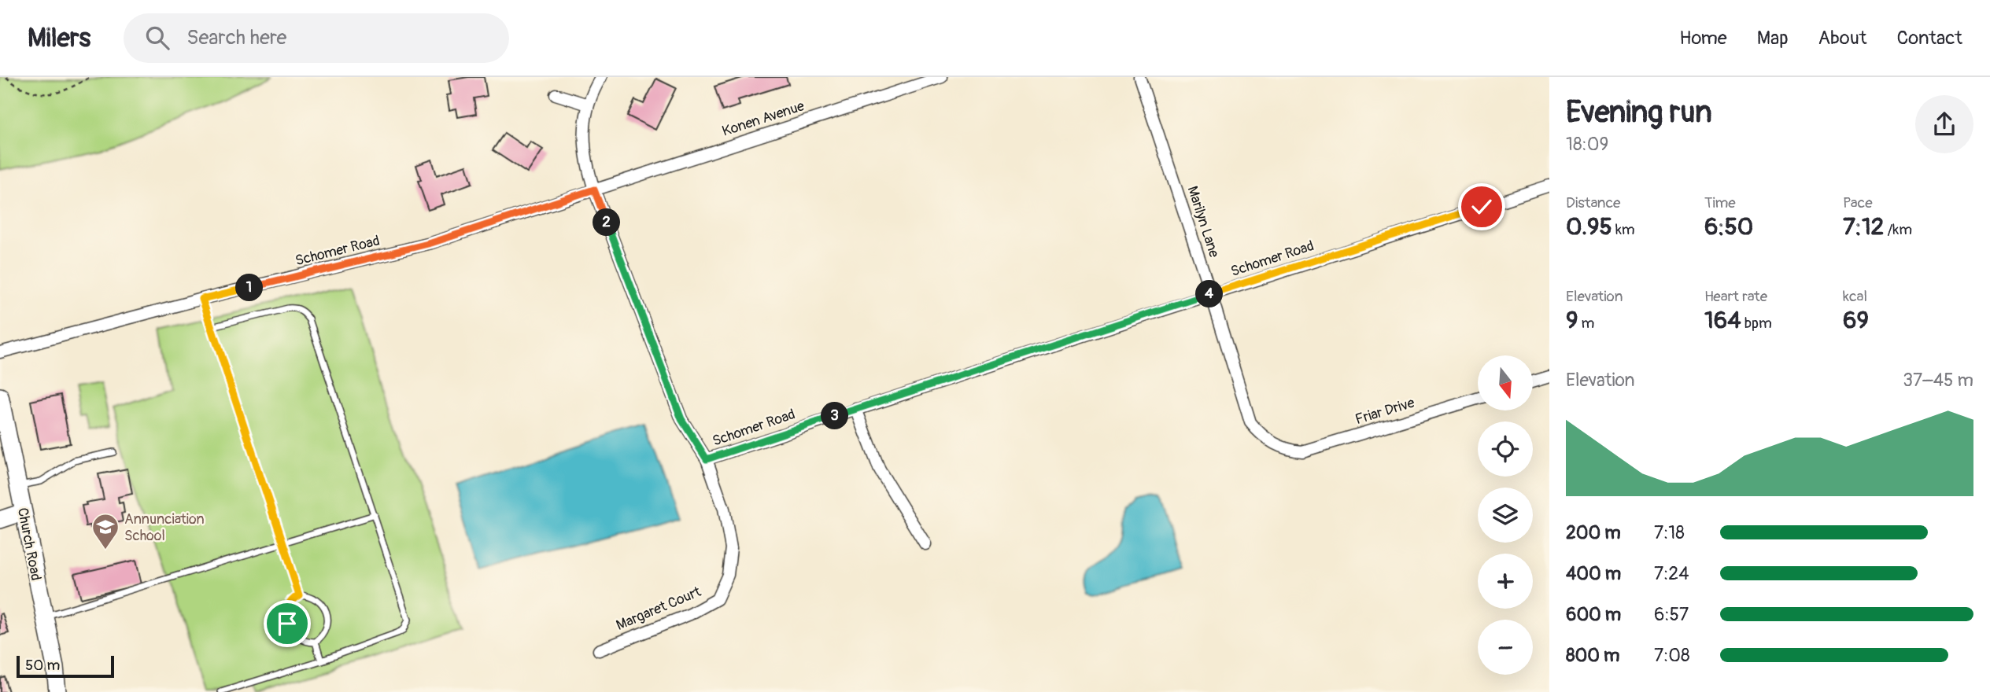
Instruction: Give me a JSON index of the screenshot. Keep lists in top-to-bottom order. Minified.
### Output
{"streets":{"street":["Konen Avenue","Marilyn Lane","Schomer Road","Friar Drive","Church Road","Margaret Court"]},"crossings":[["Konen Avenue","Schomer Road"],["Marilyn Lane","Schomer Road"],["Marilyn Lane","Friar Drive"],["Schomer Road","Margaret Court"]],"places":{"school or university":["Annunciation School"]},"scale_bar":"50 m","north":"bottom","page":{"header":"Milers","search":"Search here","nav":["Home","Map","About","Contact"],"heading":["Evening run","18:09"],"stats":[["Distance","0.95 km"],["Time","6:50"],["Pace","7:12 /km"],["Elevation","9 m"],["Heart rate","164 bpm"],["kcal","69"]],"pins":["2","1","4","3"],"map_buttons":["+","−"],"chart":["Elevation","37–45 m"],"list":[{"name":"200 m","note":"7:18"},{"name":"400 m","note":"7:24"},{"name":"600 m","note":"6:57"},{"name":"800 m","note":"7:08"}],"scale":"50 m"}}
